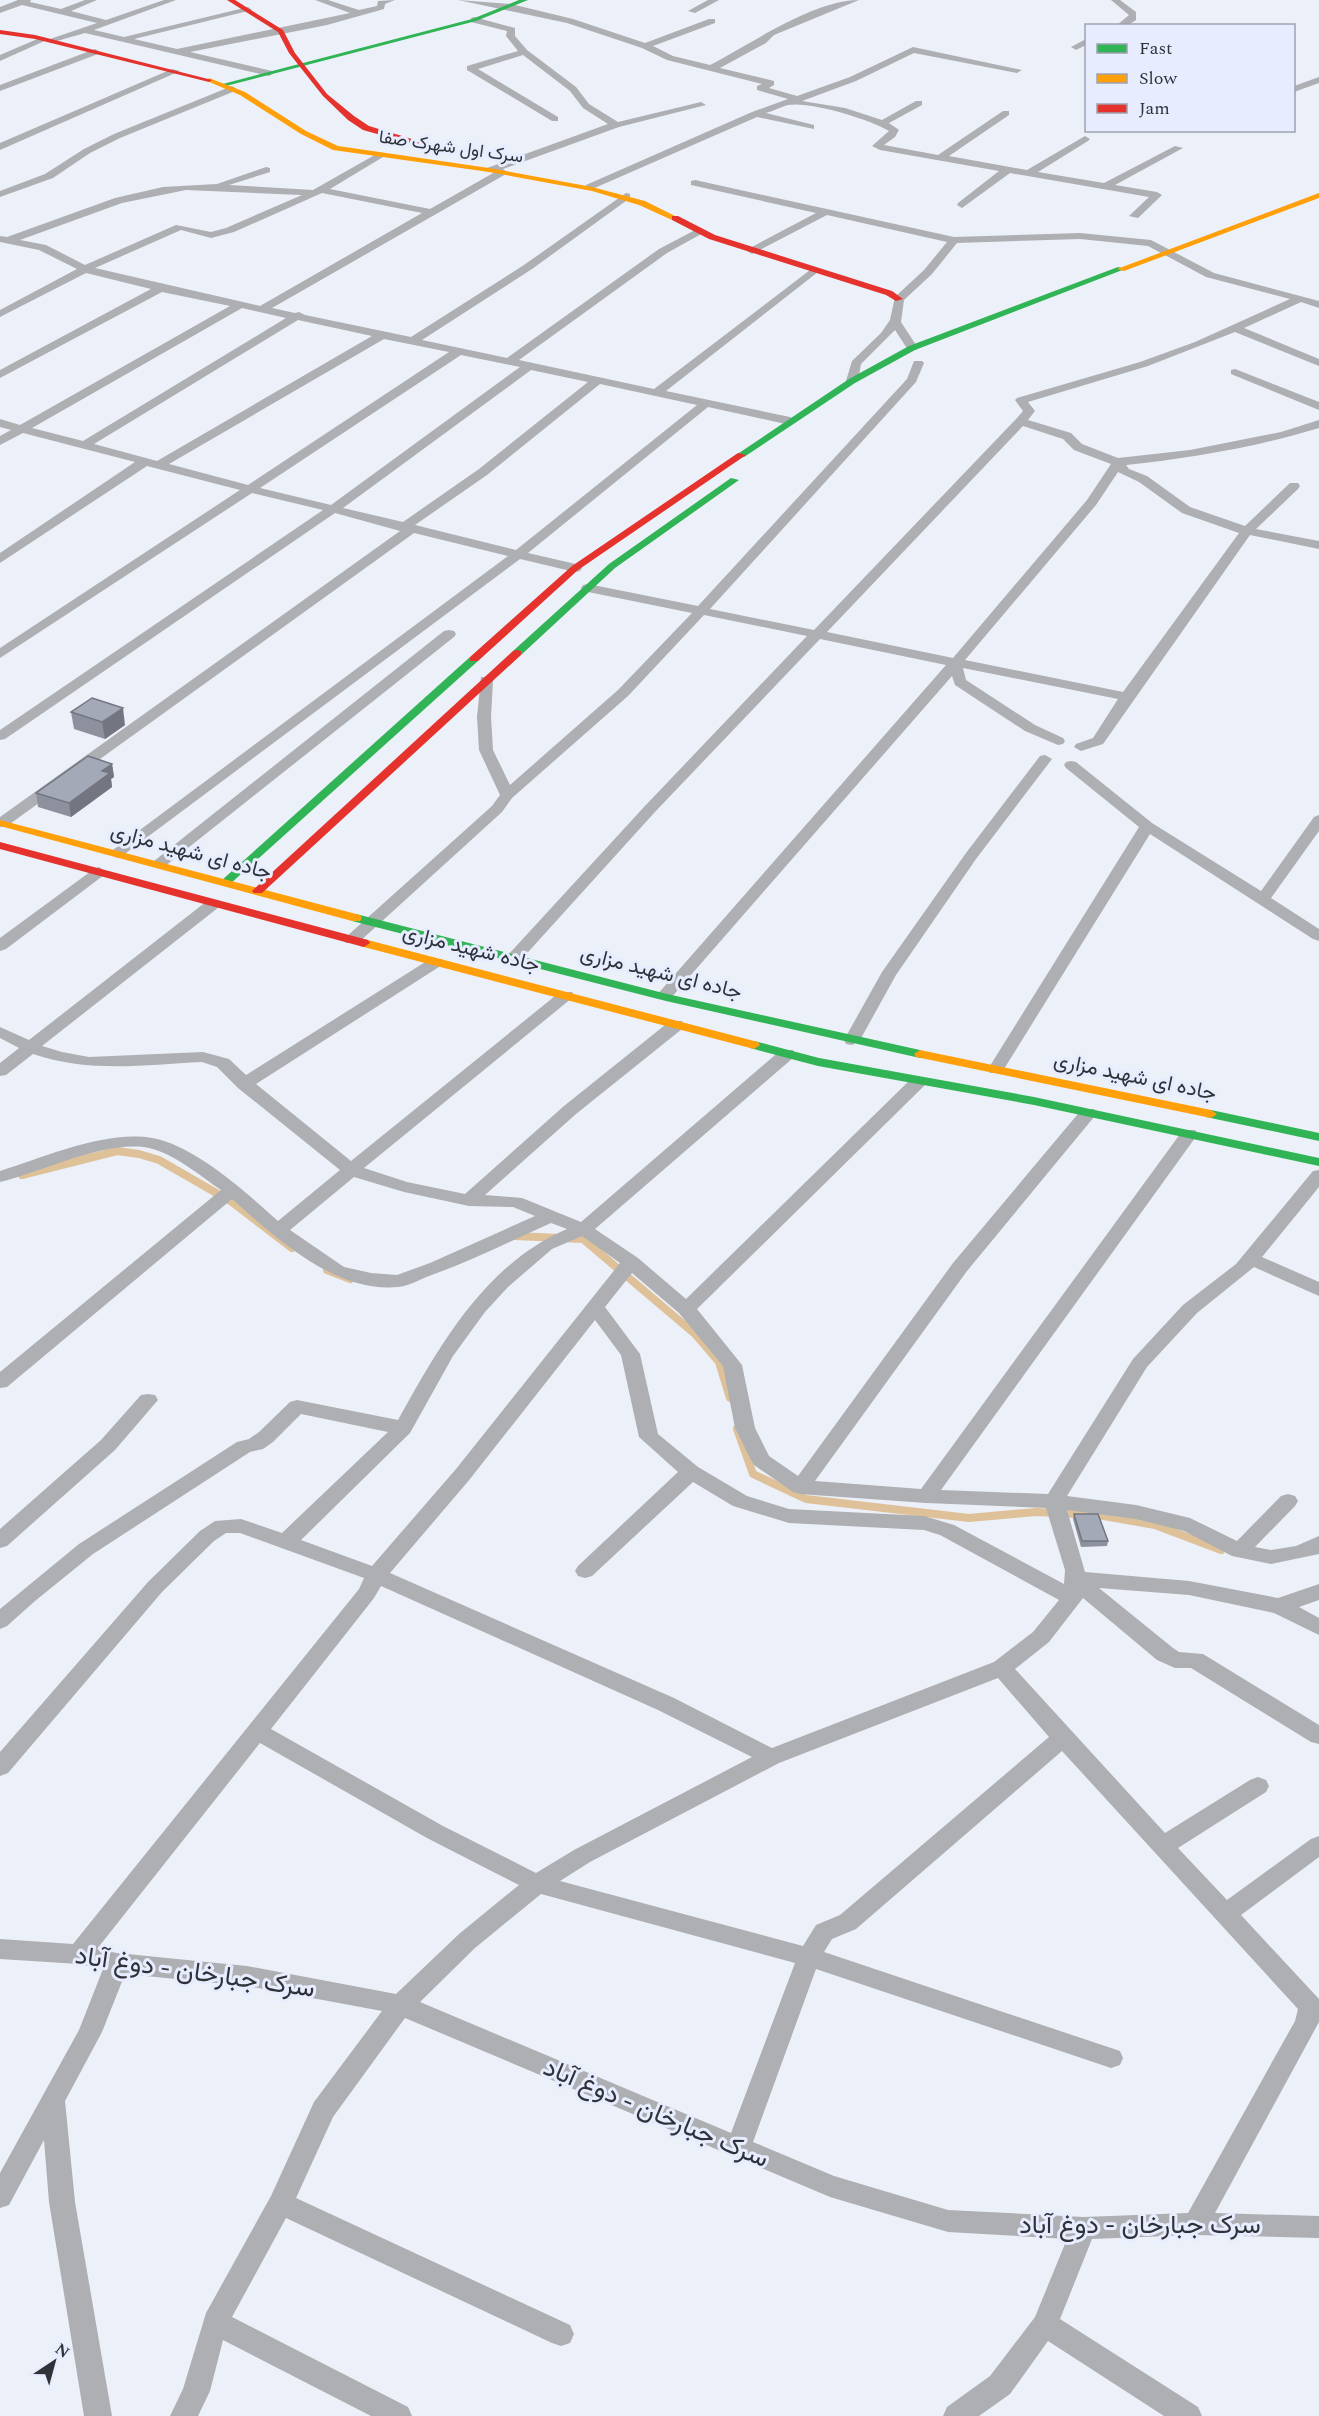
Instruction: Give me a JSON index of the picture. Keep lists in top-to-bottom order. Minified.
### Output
{"streets":{"main road":["سرک اول شهرک صفا","جاده ای شهید مزاری","جاده شهید مزاری"],"street":["سرک جبارخان - دوغ آباد"]},"legend":["Fast","Slow","Jam"],"north":"top right"}
